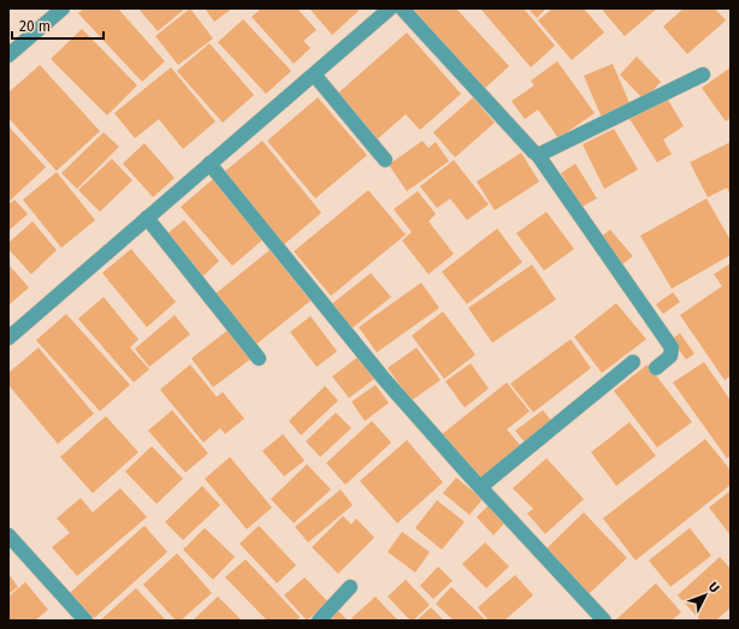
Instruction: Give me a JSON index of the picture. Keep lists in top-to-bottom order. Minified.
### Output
{"scale_bar":"20 m","north":"top right"}
